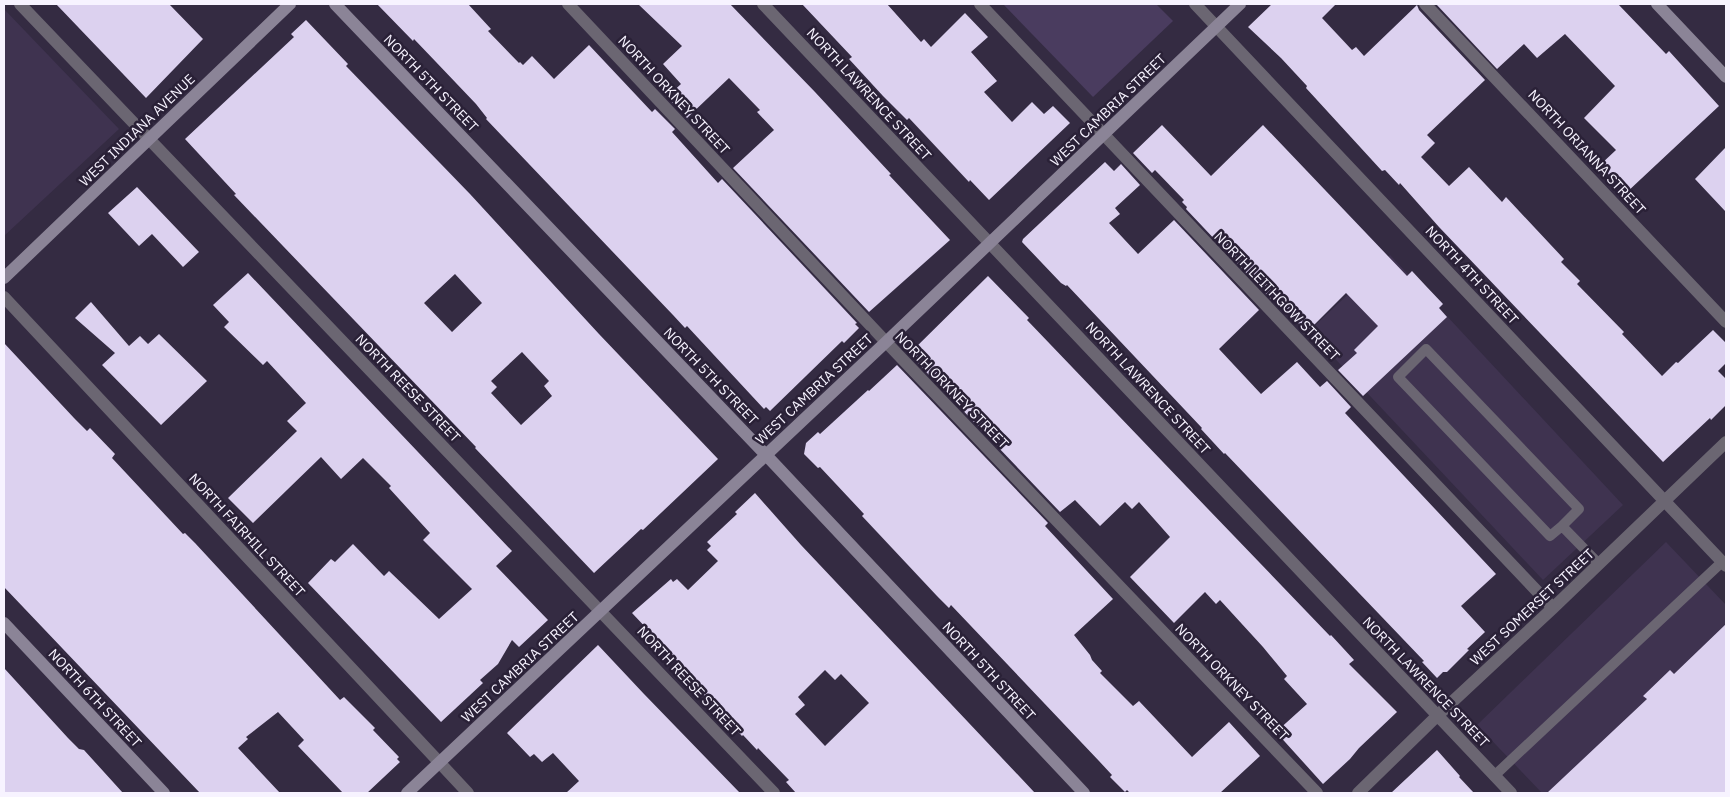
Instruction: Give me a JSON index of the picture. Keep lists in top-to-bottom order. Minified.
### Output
{"streets":{"street":["NORTH 5TH STREET","NORTH LAWRENCE STREET","NORTH ORKNEY STREET","WEST CAMBRIA STREET","WEST INDIANA AVENUE","NORTH ORIANNA STREET","NORTH 4TH STREET","NORTH LEITHGOW STREET","NORTH REESE STREET","NORTH FAIRHILL STREET","WEST SOMERSET STREET","NORTH 6TH STREET"]},"crossings":[["NORTH 5TH STREET","WEST CAMBRIA STREET"],["NORTH LAWRENCE STREET","WEST CAMBRIA STREET"],["NORTH LAWRENCE STREET","WEST SOMERSET STREET"],["NORTH ORKNEY STREET","WEST CAMBRIA STREET"],["WEST CAMBRIA STREET","NORTH 4TH STREET"],["WEST CAMBRIA STREET","NORTH LEITHGOW STREET"],["WEST CAMBRIA STREET","NORTH REESE STREET"],["WEST CAMBRIA STREET","NORTH FAIRHILL STREET"],["WEST INDIANA AVENUE","NORTH REESE STREET"],["NORTH 4TH STREET","WEST SOMERSET STREET"],["NORTH LEITHGOW STREET","WEST SOMERSET STREET"]]}
